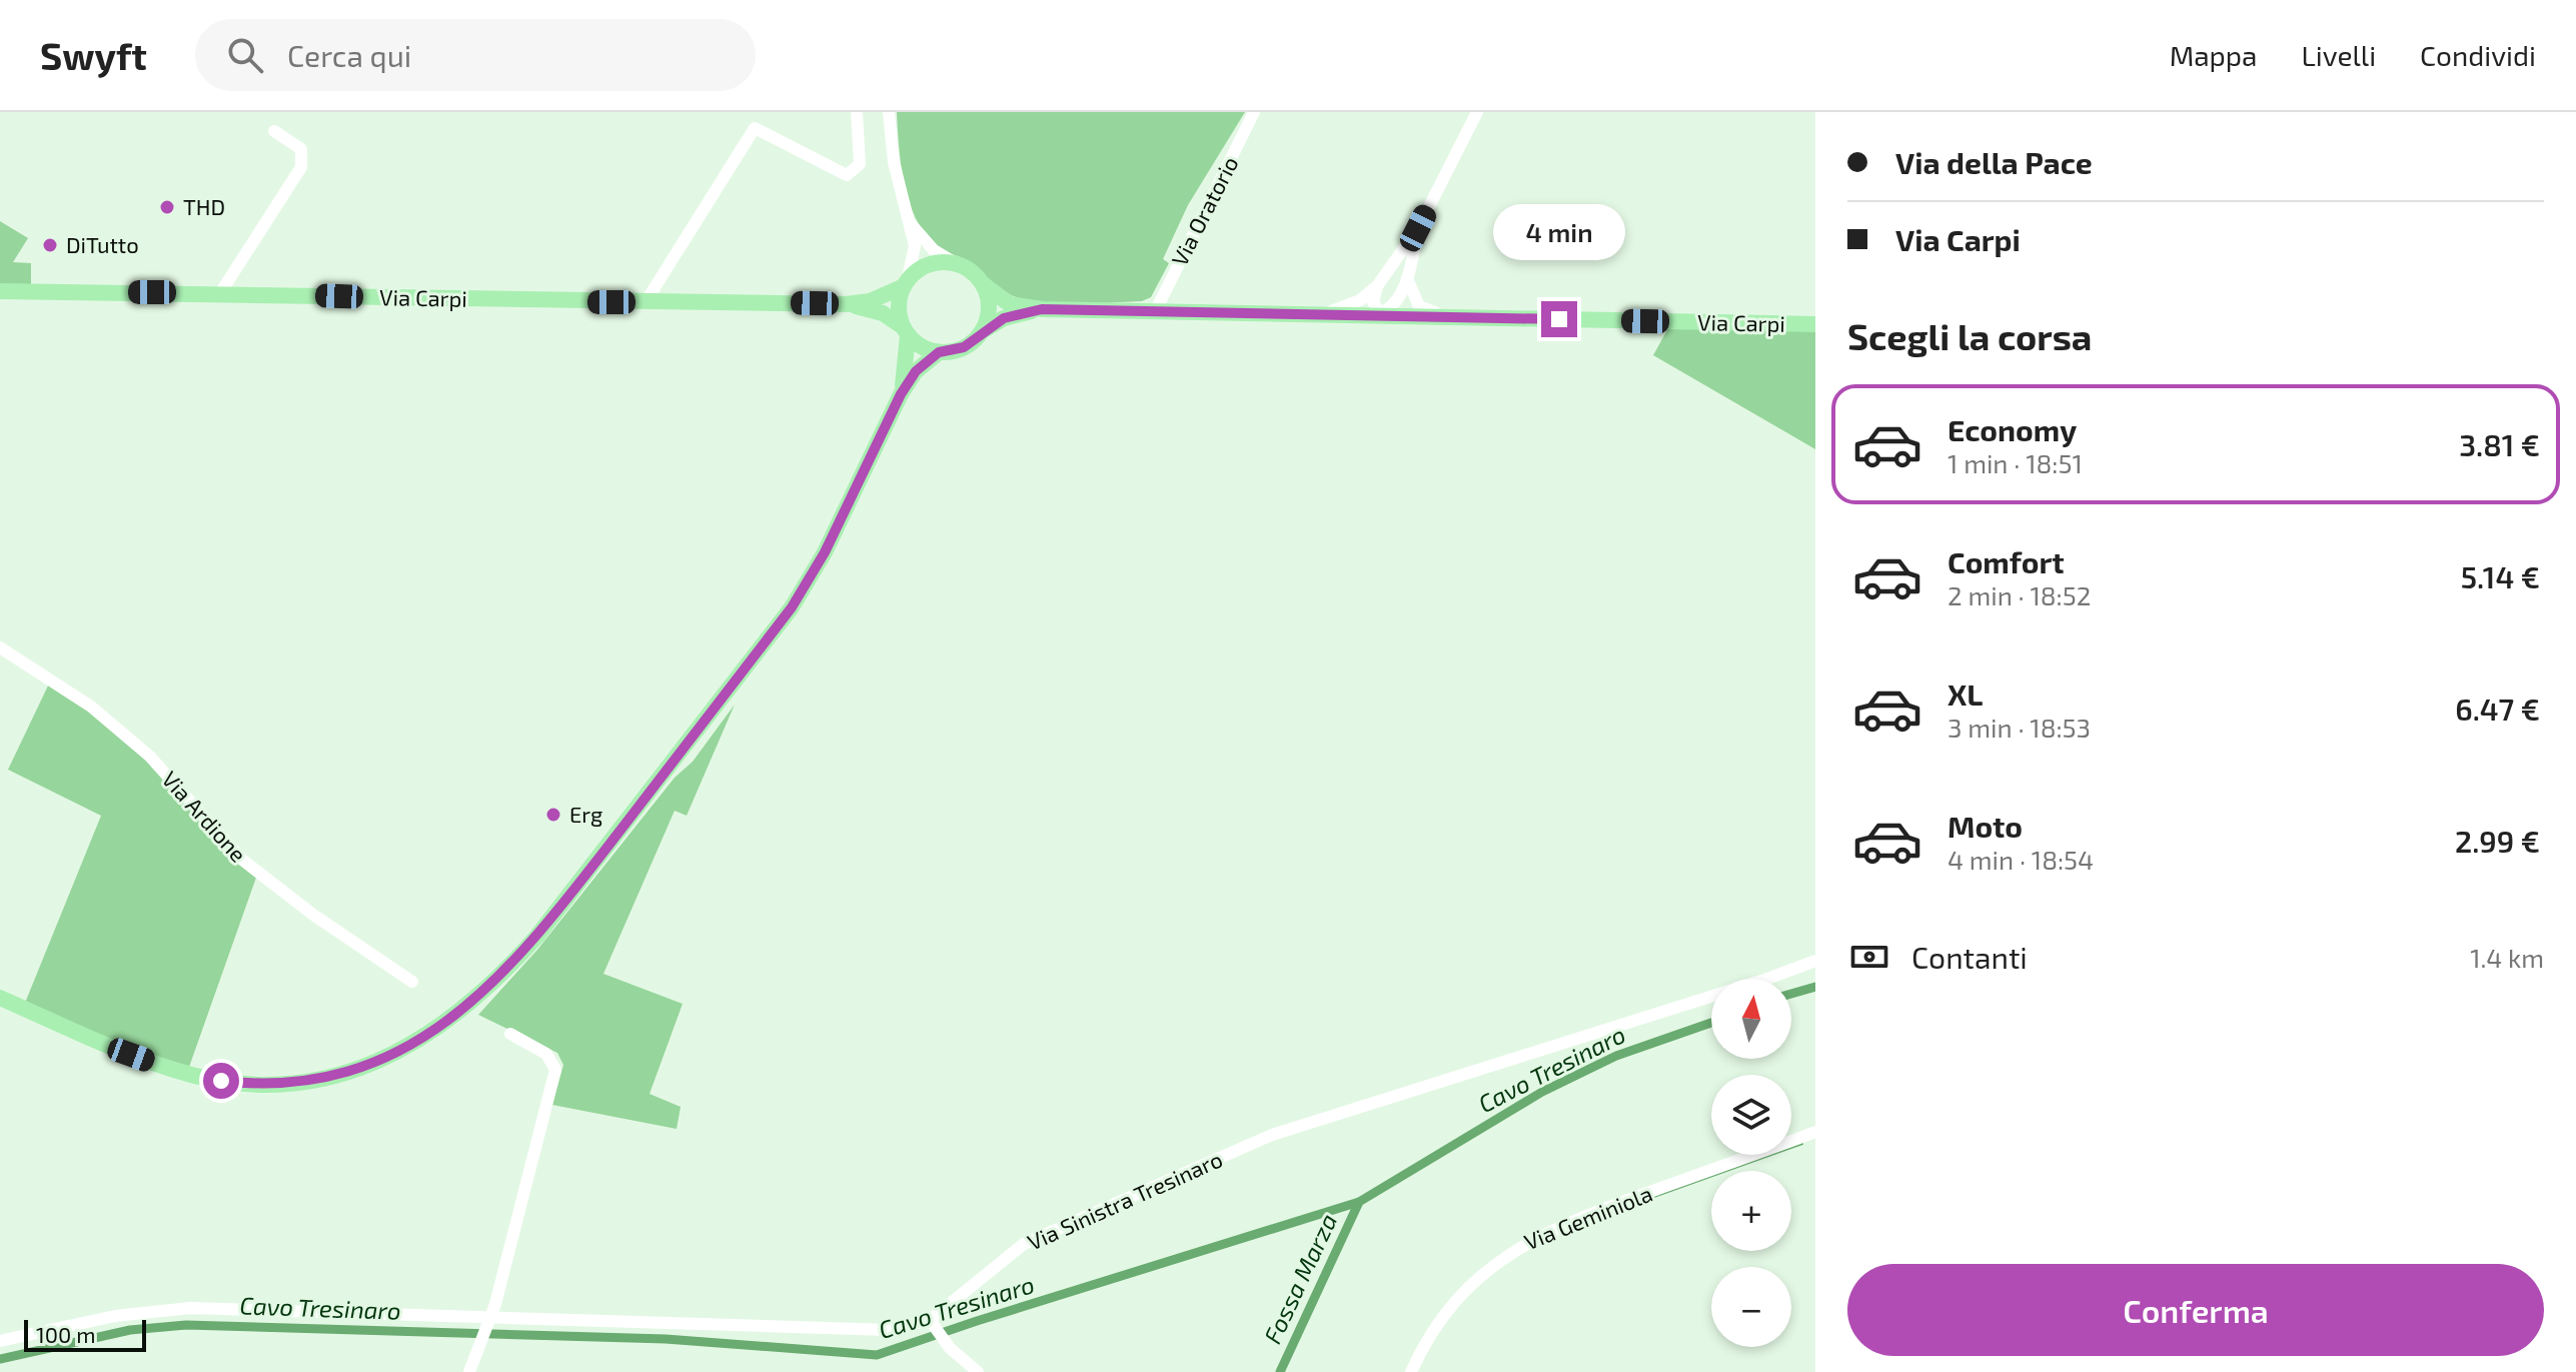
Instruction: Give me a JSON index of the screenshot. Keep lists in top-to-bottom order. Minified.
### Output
{"streets":{"main road":["Via Carpi"],"street":["Via Oratorio","Via Ardione","Via Sinistra Tresinaro","Via Geminiola"]},"crossings":[["Via Oratorio","Via Carpi"]],"water":["Cavo Tresinaro","Fossa Marza"],"places":["THD","DiTutto","Erg"],"scale_bar":"100 m","north":"top","page":{"header":"Swyft","search":"Cerca qui","nav":["Mappa","Livelli","Condividi"],"banner":["Via della Pace","Via Carpi"],"bubble":"4 min","heading":"Scegli la corsa","list":[{"name":"Economy","note":"1 min · 18:51","value":"3.81 €"},{"name":"Comfort","note":"2 min · 18:52","value":"5.14 €"},{"name":"XL","note":"3 min · 18:53","value":"6.47 €"},{"name":"Moto","note":"4 min · 18:54","value":"2.99 €"}],"pay":["Contanti","1.4 km"],"map_buttons":["+","−"],"buttons":"Conferma","scale":"100 m"}}
